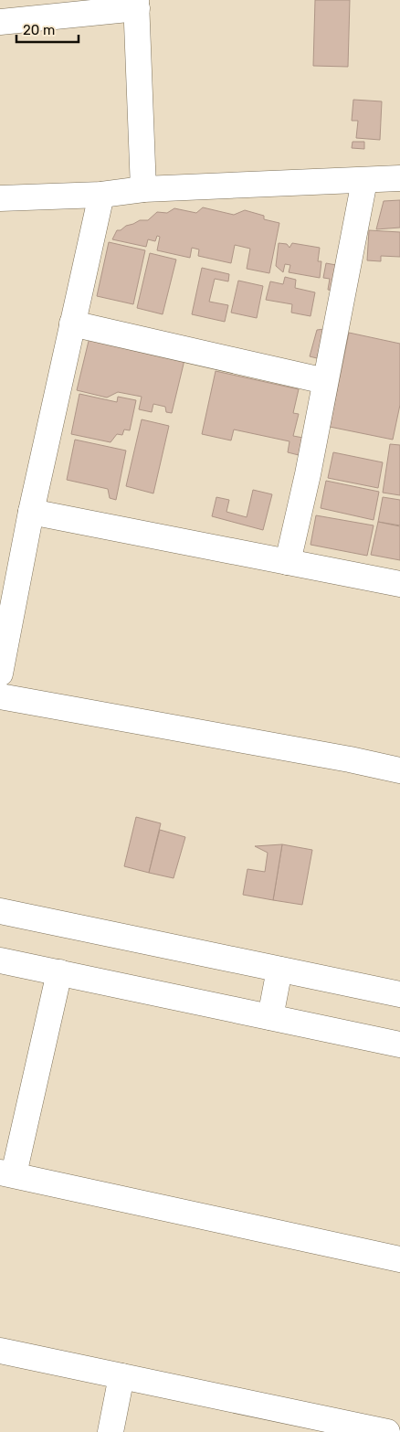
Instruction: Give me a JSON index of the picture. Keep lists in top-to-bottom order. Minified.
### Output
{"scale_bar":"20 m"}
